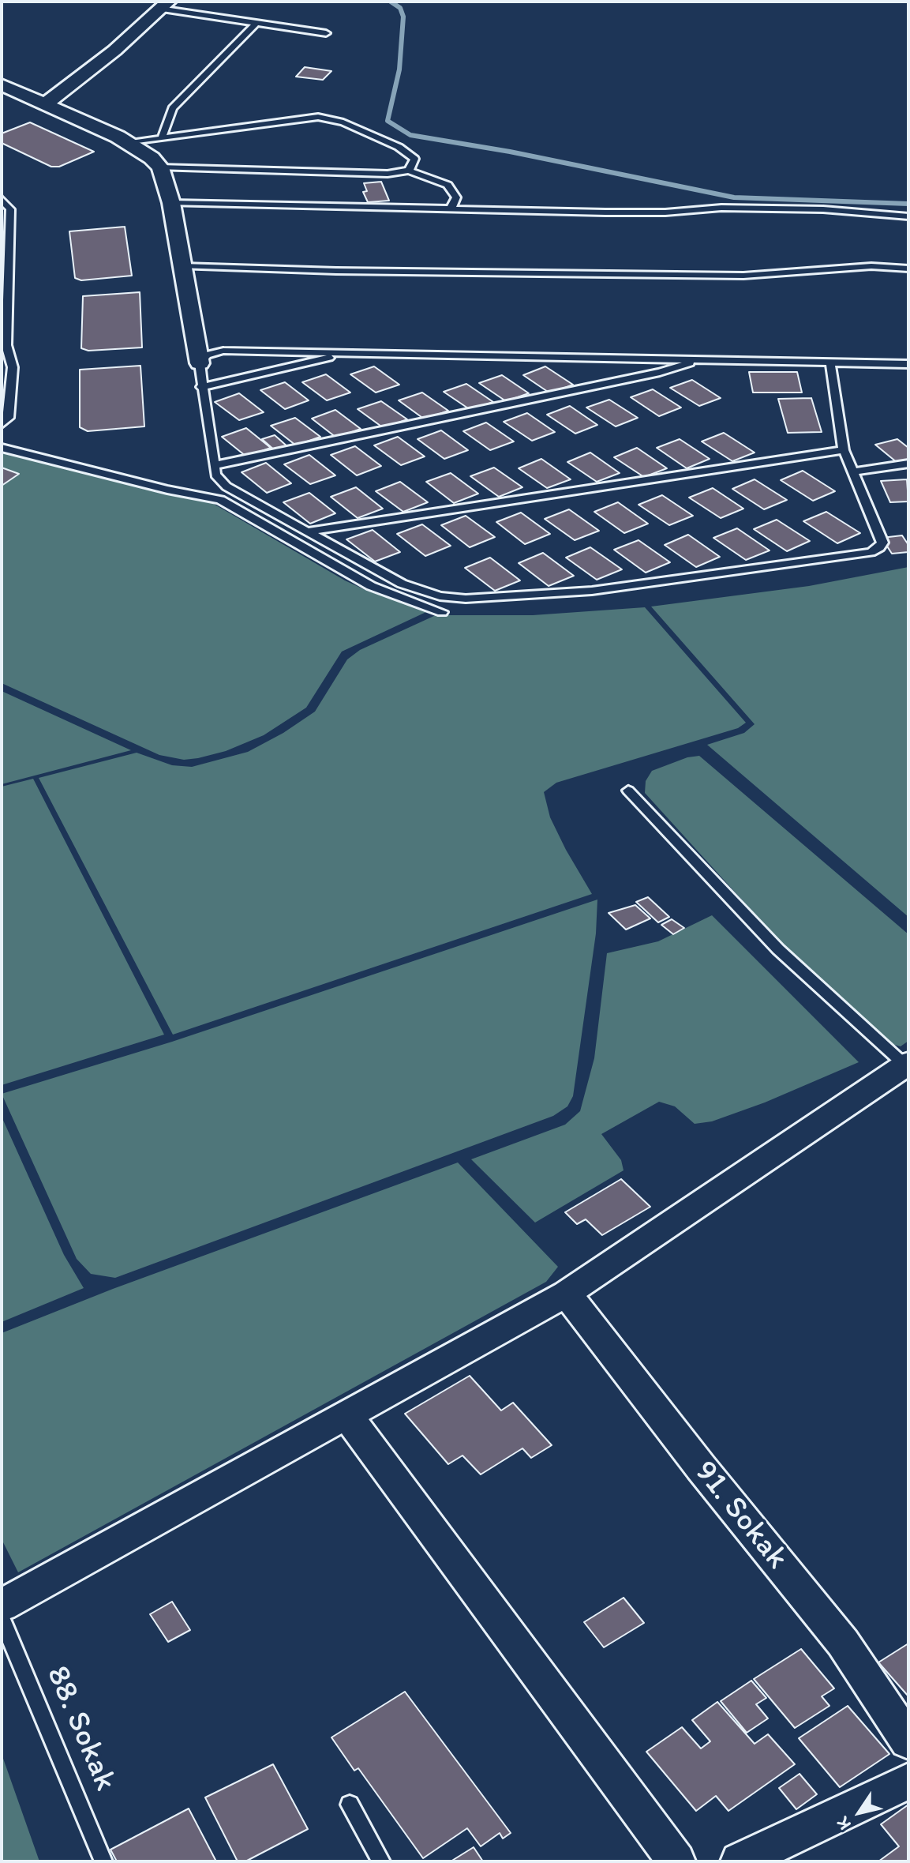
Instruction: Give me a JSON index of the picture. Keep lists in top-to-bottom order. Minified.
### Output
{"streets":{"street":["91. Sokak"],"lane":["88. Sokak"]},"north":"bottom left"}
